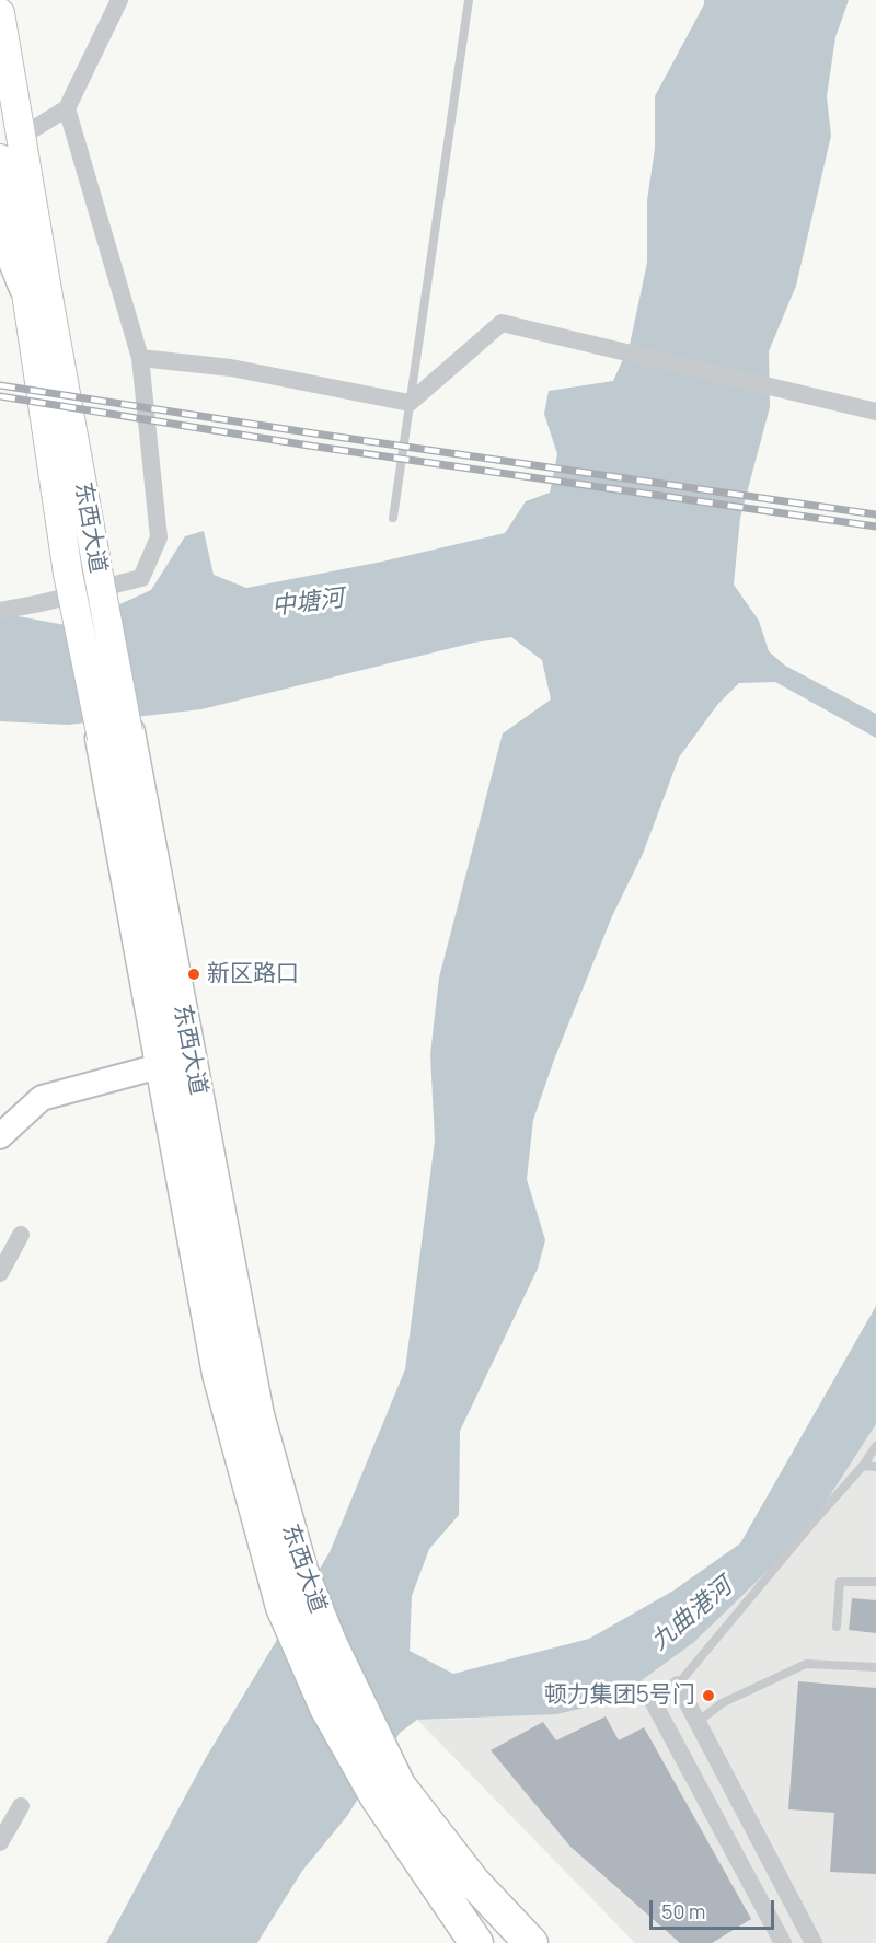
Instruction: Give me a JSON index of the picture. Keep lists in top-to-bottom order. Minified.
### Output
{"streets":{"highway":["东西大道"]},"water":["中塘河","九曲港河"],"places":["新区路口","顿力集团5号门"],"scale_bar":"50 m"}
